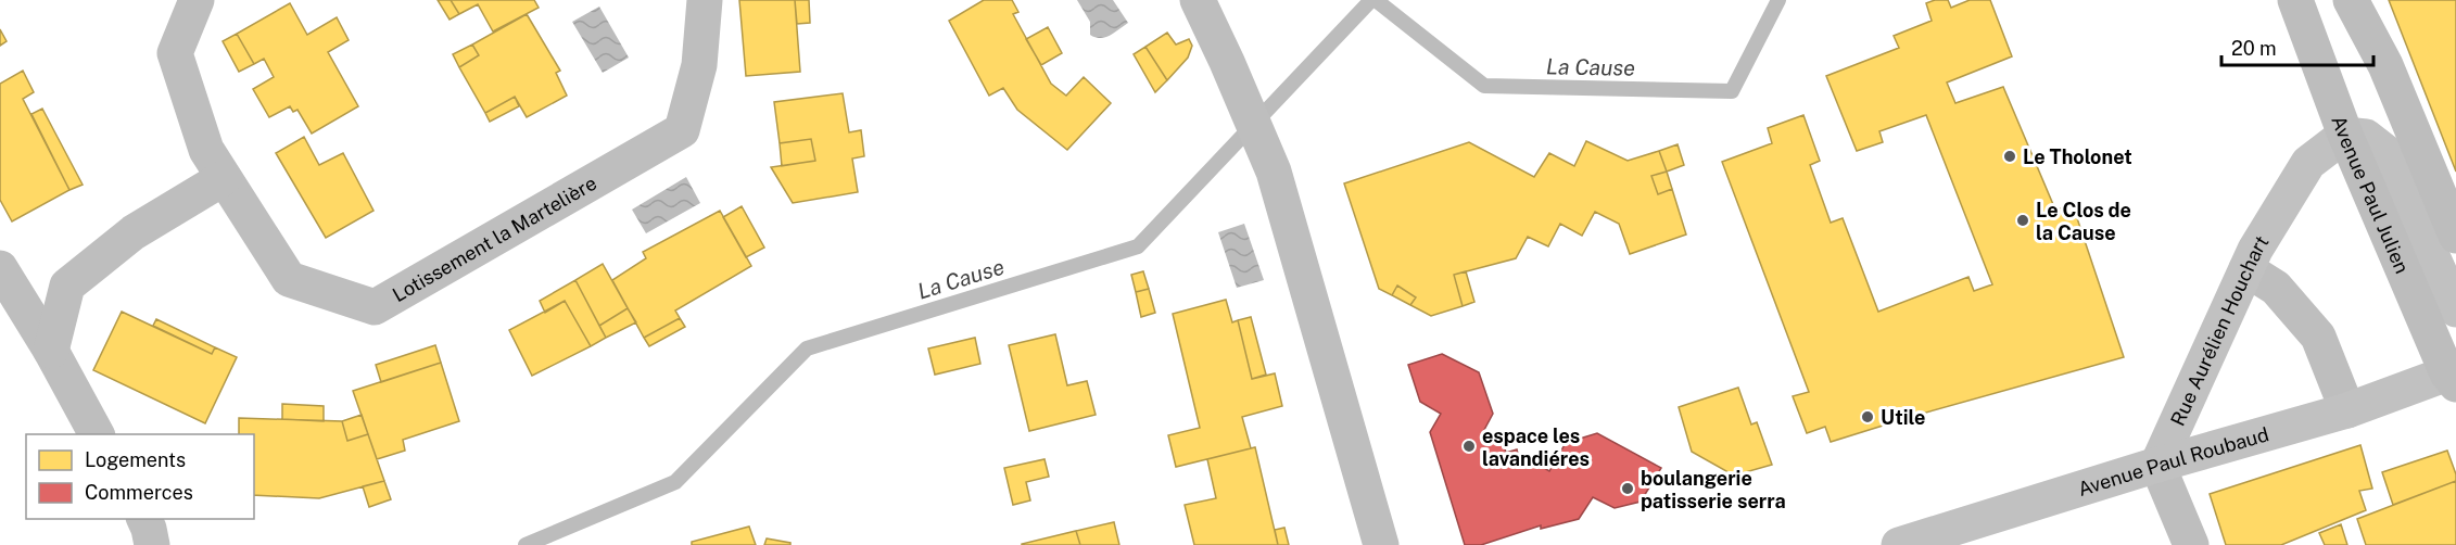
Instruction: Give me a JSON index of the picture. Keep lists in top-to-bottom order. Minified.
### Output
{"streets":{"main road":["Avenue Paul Julien"],"street":["Lotissement la Martelière","Rue Aurélien Houchart","Avenue Paul Roubaud"]},"crossings":[["Avenue Paul Julien","Rue Aurélien Houchart"],["Avenue Paul Julien","Avenue Paul Roubaud"],["Rue Aurélien Houchart","Avenue Paul Roubaud"]],"water":["La Cause"],"places":["Le Tholonet","Le Clos de la Cause","Utile","espace les lavandiéres","boulangerie patisserie serra"],"legend":["Logements","Commerces"],"scale_bar":"20 m"}
